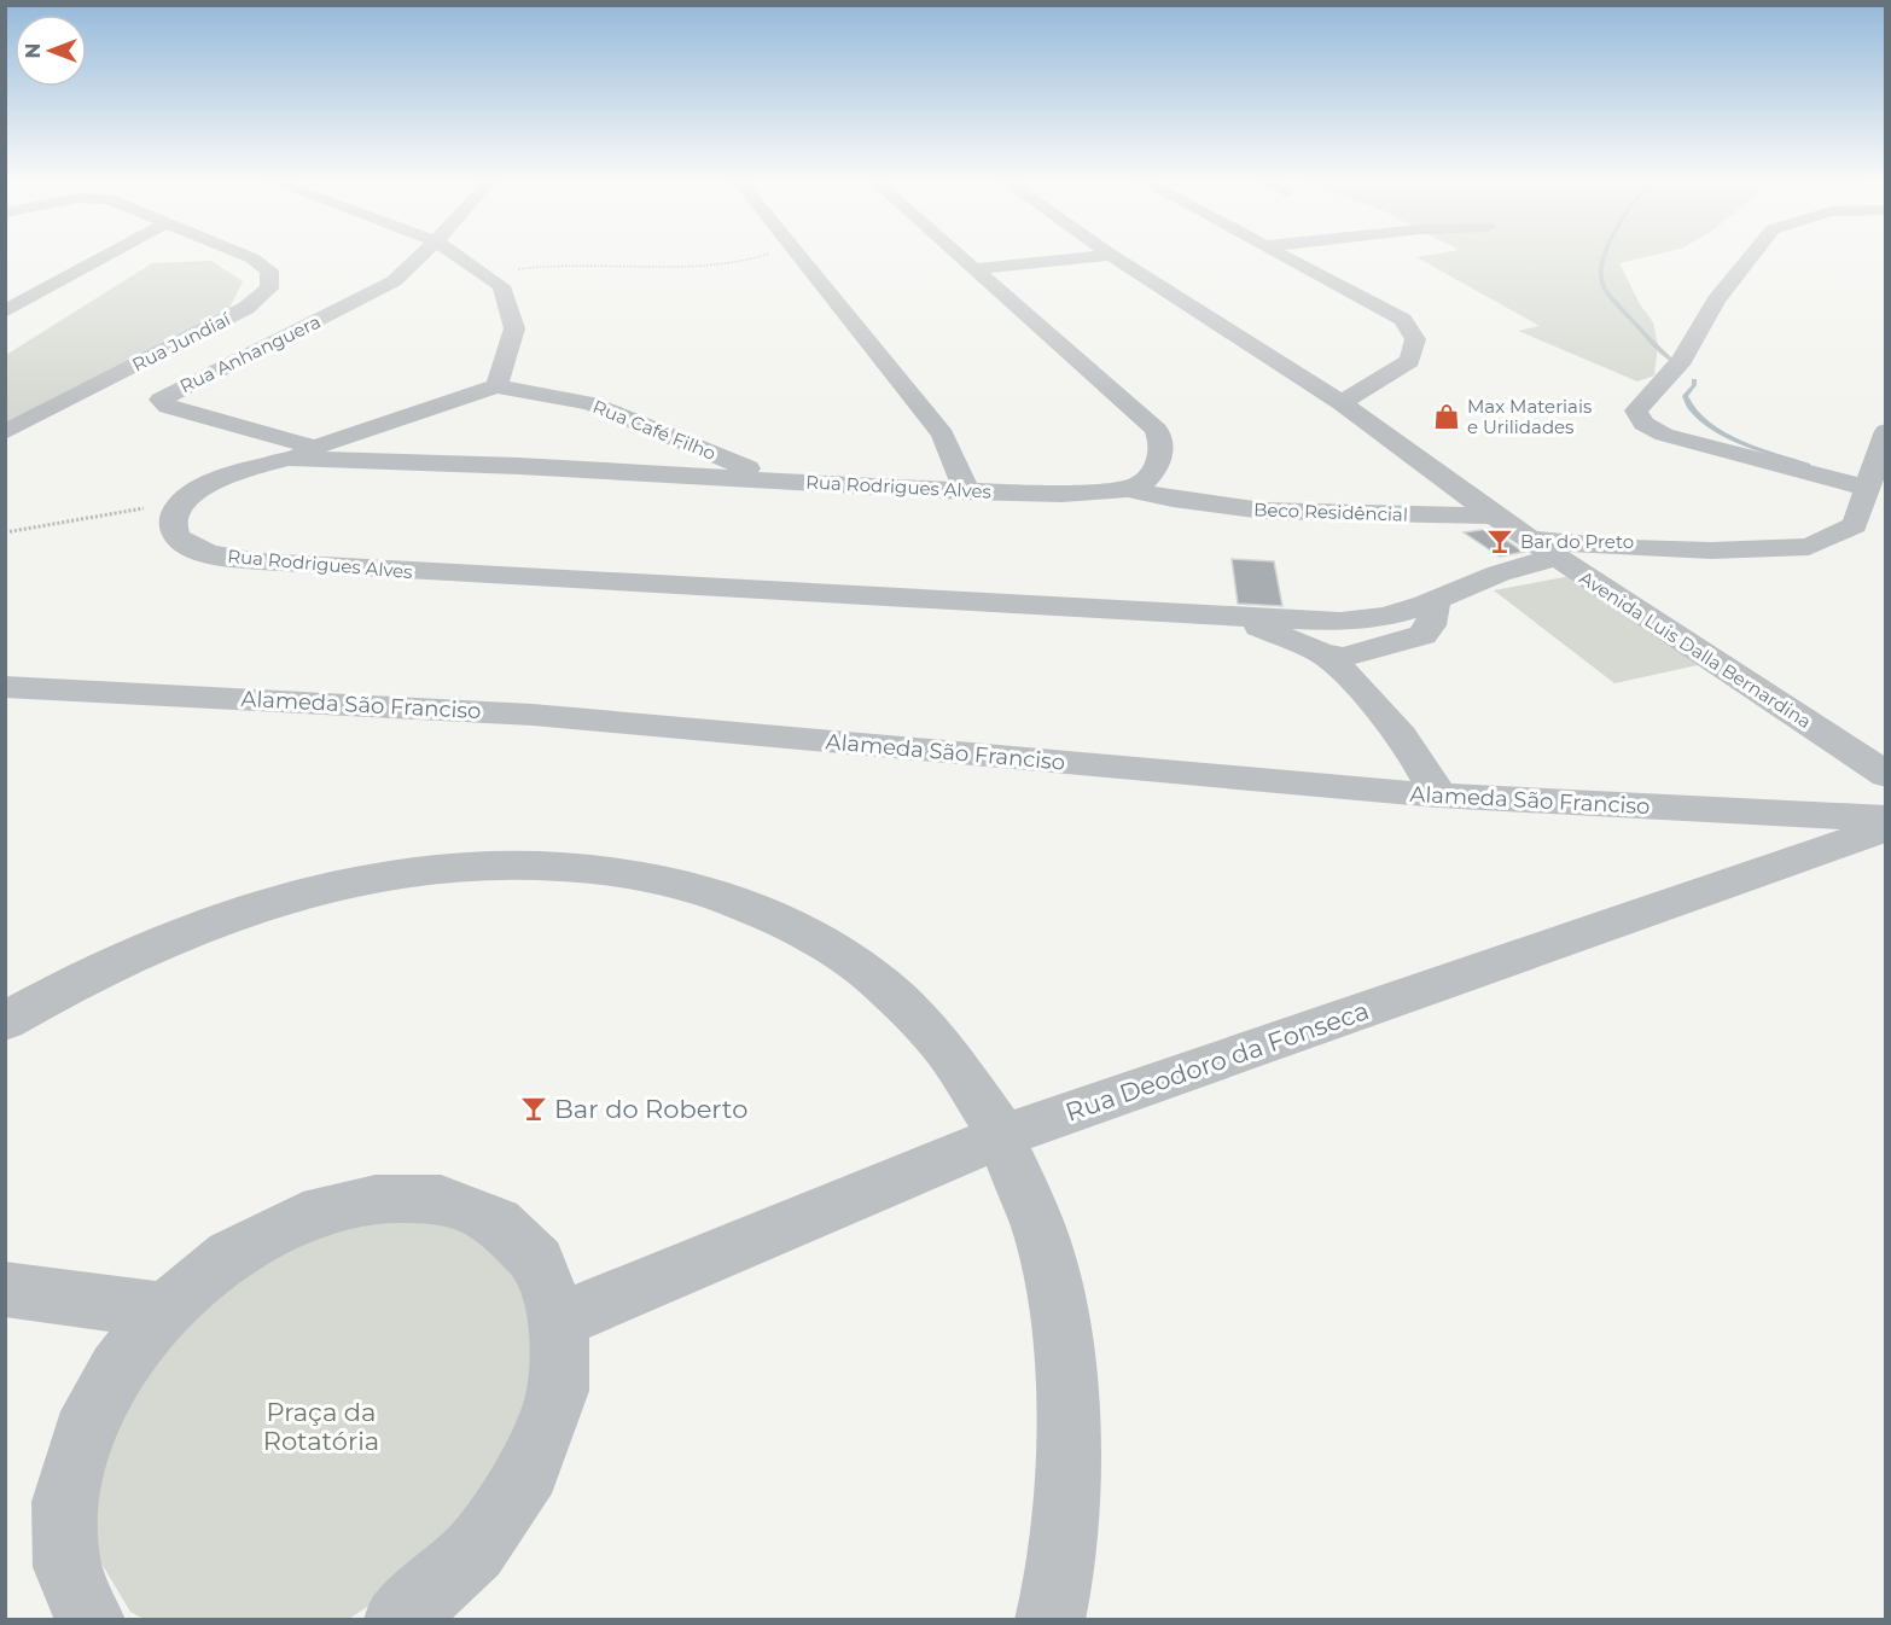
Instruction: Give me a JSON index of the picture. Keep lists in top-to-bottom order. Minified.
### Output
{"streets":{"street":["Rua Jundiaí","Rua Anhanguera","Rua Café Filho","Rua Rodrigues Alves","Beco Residêncial","Avenida Luis Dalla Bernardina","Alameda São Franciso","Rua Deodoro da Fonseca"]},"crossings":[["Rua Café Filho","Rua Rodrigues Alves"],["Rua Rodrigues Alves","Beco Residêncial"],["Rua Rodrigues Alves","Avenida Luis Dalla Bernardina"],["Beco Residêncial","Avenida Luis Dalla Bernardina"]],"parks":["Praça da Rotatória"],"places":{"shop":["Max Materiais e Urilidades"],"bar":["Bar do Preto","Bar do Roberto"]},"north":"left"}
